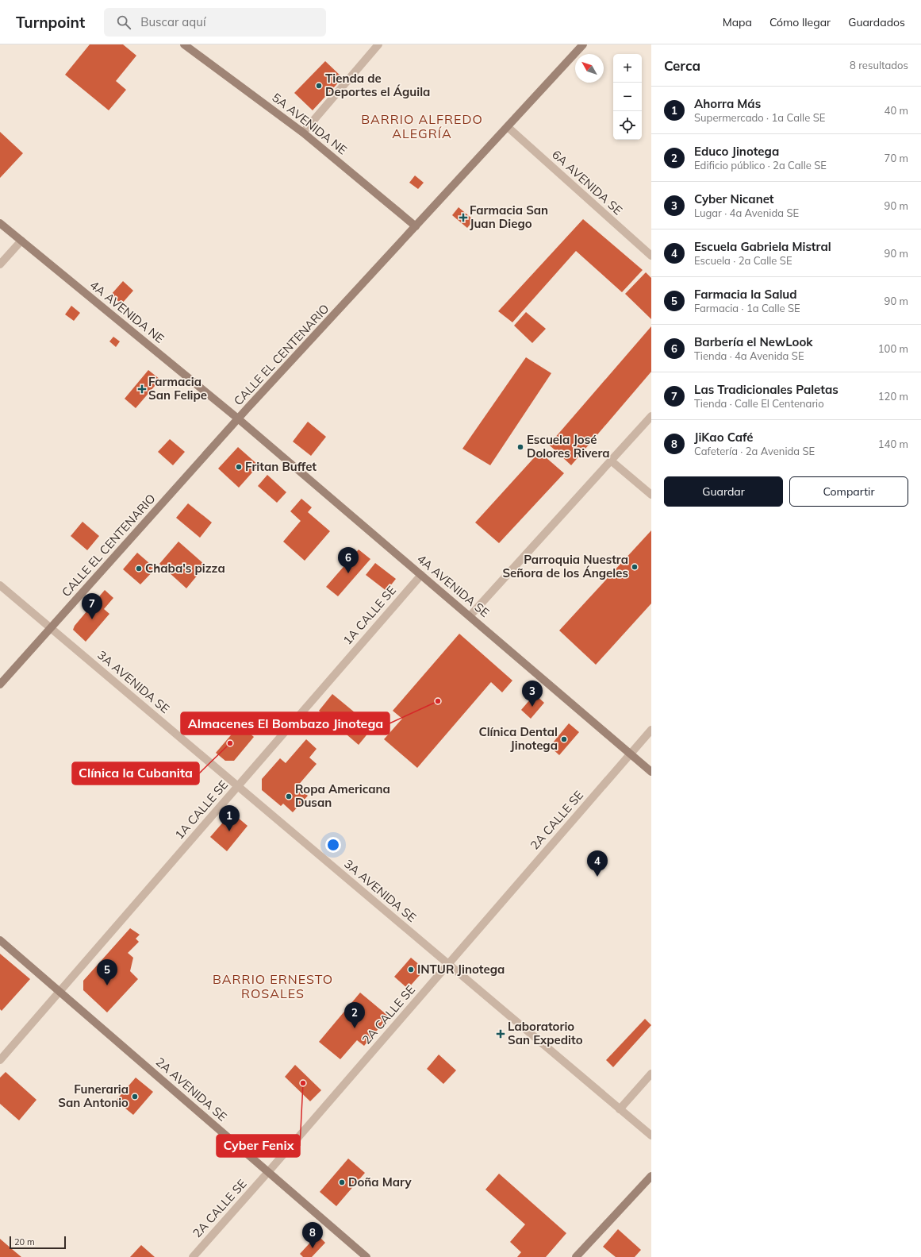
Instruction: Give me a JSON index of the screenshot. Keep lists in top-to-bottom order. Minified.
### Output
{"streets":{"street":["5A AVENIDA NE","6A AVENIDA SE","4A AVENIDA NE","CALLE EL CENTENARIO","4A AVENIDA SE","1A CALLE SE","3A AVENIDA SE","2A CALLE SE","2A AVENIDA SE"]},"crossings":[["5A AVENIDA NE","CALLE EL CENTENARIO"],["6A AVENIDA SE","CALLE EL CENTENARIO"],["4A AVENIDA NE","CALLE EL CENTENARIO"],["4A AVENIDA NE","4A AVENIDA SE"],["CALLE EL CENTENARIO","4A AVENIDA SE"],["CALLE EL CENTENARIO","3A AVENIDA SE"],["4A AVENIDA SE","1A CALLE SE"],["4A AVENIDA SE","2A CALLE SE"],["1A CALLE SE","3A AVENIDA SE"],["1A CALLE SE","2A AVENIDA SE"],["3A AVENIDA SE","2A CALLE SE"],["2A CALLE SE","2A AVENIDA SE"]],"districts":["BARRIO ALFREDO ALEGRÍA","BARRIO ERNESTO ROSALES"],"places":{"other":["Tienda de Deportes el Águila","Escuela José Dolores Rivera","Fritan Buffet","Parroquia Nuestra Señora de los Ángeles","Chaba's pizza","Almacenes El Bombazo Jinotega","Clínica Dental Jinotega","Clínica la Cubanita","Ropa Americana Dusan","INTUR Jinotega","Cyber Fenix","Funeraria San Antonio","Doña Mary"],"health":["Farmacia San Juan Diego","Farmacia San Felipe","Laboratorio San Expedito"]},"scale_bar":"20 m","north":"top left","page":{"header":"Turnpoint","search":"Buscar aquí","nav":["Mapa","Cómo llegar","Guardados"],"heading":["Cerca","8 resultados"],"map_buttons":["+","−"],"list":[{"mark":"1","name":"Ahorra Más","note":"Supermercado · 1a Calle SE","value":"40 m"},{"mark":"2","name":"Educo Jinotega","note":"Edificio público · 2a Calle SE","value":"70 m"},{"mark":"3","name":"Cyber Nicanet","note":"Lugar · 4a Avenida SE","value":"90 m"},{"mark":"4","name":"Escuela Gabriela Mistral","note":"Escuela · 2a Calle SE","value":"90 m"},{"mark":"5","name":"Farmacia la Salud","note":"Farmacia · 1a Calle SE","value":"90 m"},{"mark":"6","name":"Barbería el NewLook","note":"Tienda · 4a Avenida SE","value":"100 m"},{"mark":"7","name":"Las Tradicionales Paletas","note":"Tienda · Calle El Centenario","value":"120 m"},{"mark":"8","name":"JiKao Café","note":"Cafetería · 2a Avenida SE","value":"140 m"}],"buttons":["Guardar","Compartir"],"pins":["6","7","3","1","4","5","2","8"],"scale":"20 m"}}
